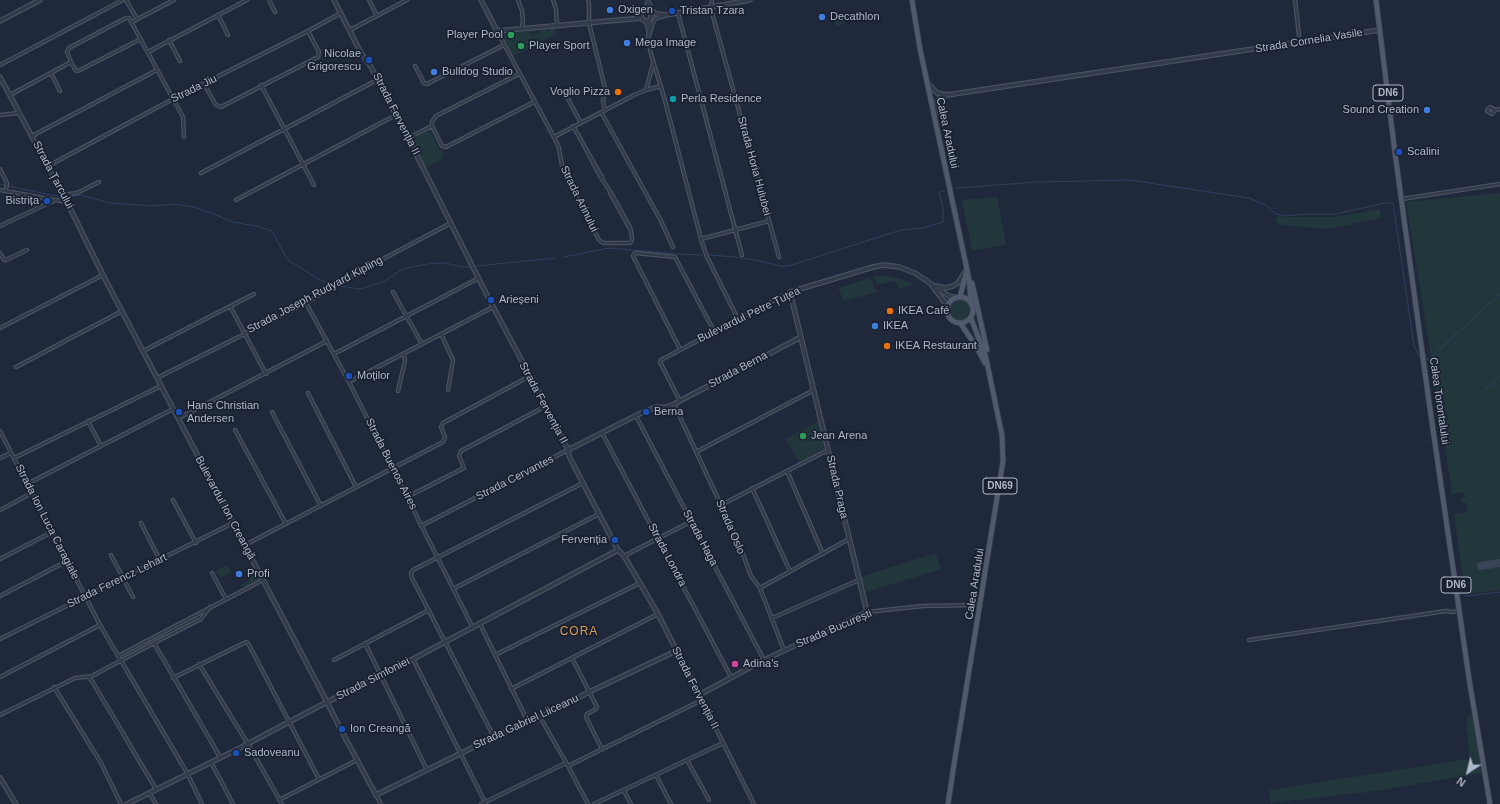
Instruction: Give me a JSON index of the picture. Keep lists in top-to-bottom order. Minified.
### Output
{"streets":{"main road":["DN6","Calea Aradului","Calea Torontalului","DN69"],"street":["Strada Cornelia Vasile","Strada Jiu","Strada Fervenția II","Strada Horia Hulubei","Strada Țarcului","Strada Arinului","Strada Joseph Rudyard Kipling","Bulevardul Petre Țuțea","Strada Berna","Strada Buenos Aires","Strada Cervantes","Strada Praga","Bulevardul Ion Creangă","Strada Ion Luca Caragiale","Strada Oslo","Strada Haga","Strada Londra","Strada Ferencz Lehart","Strada București","Strada Simfoniei","Strada Gabriel Liiceanu"]},"crossings":[["Strada Cornelia Vasile","Calea Torontalului"],["Strada Jiu","Strada Fervenția II"],["Strada Jiu","Strada Țarcului"],["Strada Fervenția II","Strada Joseph Rudyard Kipling"],["Strada Fervenția II","Strada Cervantes"],["Strada Fervenția II","Strada București"],["Strada Fervenția II","Strada Simfoniei"],["Strada Fervenția II","Strada Gabriel Liiceanu"],["Calea Aradului","Bulevardul Petre Țuțea"],["Calea Aradului","DN69"],["Calea Aradului","Strada București"],["Strada Țarcului","Bulevardul Ion Creangă"],["Strada Joseph Rudyard Kipling","Strada Buenos Aires"],["Strada Joseph Rudyard Kipling","Bulevardul Ion Creangă"],["Bulevardul Petre Țuțea","Strada Berna"],["Bulevardul Petre Țuțea","DN69"],["Bulevardul Petre Țuțea","Strada Praga"],["Strada Berna","Strada Cervantes"],["Strada Berna","Strada Praga"],["Strada Berna","Strada Oslo"],["Strada Buenos Aires","Strada Cervantes"],["Strada Buenos Aires","Strada Simfoniei"],["Strada Cervantes","Strada Oslo"],["Strada Cervantes","Strada Haga"],["Strada Cervantes","Strada Londra"],["Strada Praga","Strada București"],["Bulevardul Ion Creangă","Strada Ferencz Lehart"],["Bulevardul Ion Creangă","Strada Simfoniei"],["Bulevardul Ion Creangă","Strada Gabriel Liiceanu"],["Strada Ion Luca Caragiale","Strada Ferencz Lehart"],["Strada Ion Luca Caragiale","Strada Simfoniei"],["Strada Oslo","Strada București"],["Strada Haga","Strada București"],["Strada Londra","Strada București"]],"districts":["CORA"],"places":["Oxigen","Tristan Tzara","Decathlon","Player Pool","Mega Image","Player Sport","Nicolae Grigorescu","Bulldog Studio","Voglio Pizza","Perla Residence","Sound Creation","Scalini","Bistrița","Arieșeni","IKEA Café","IKEA","IKEA Restaurant","Moților","Hans Christian Andersen","Berna","Jean Arena","Fervenția","Profi","Adina's","Ion Creangă","Sadoveanu"],"north":"bottom left"}
